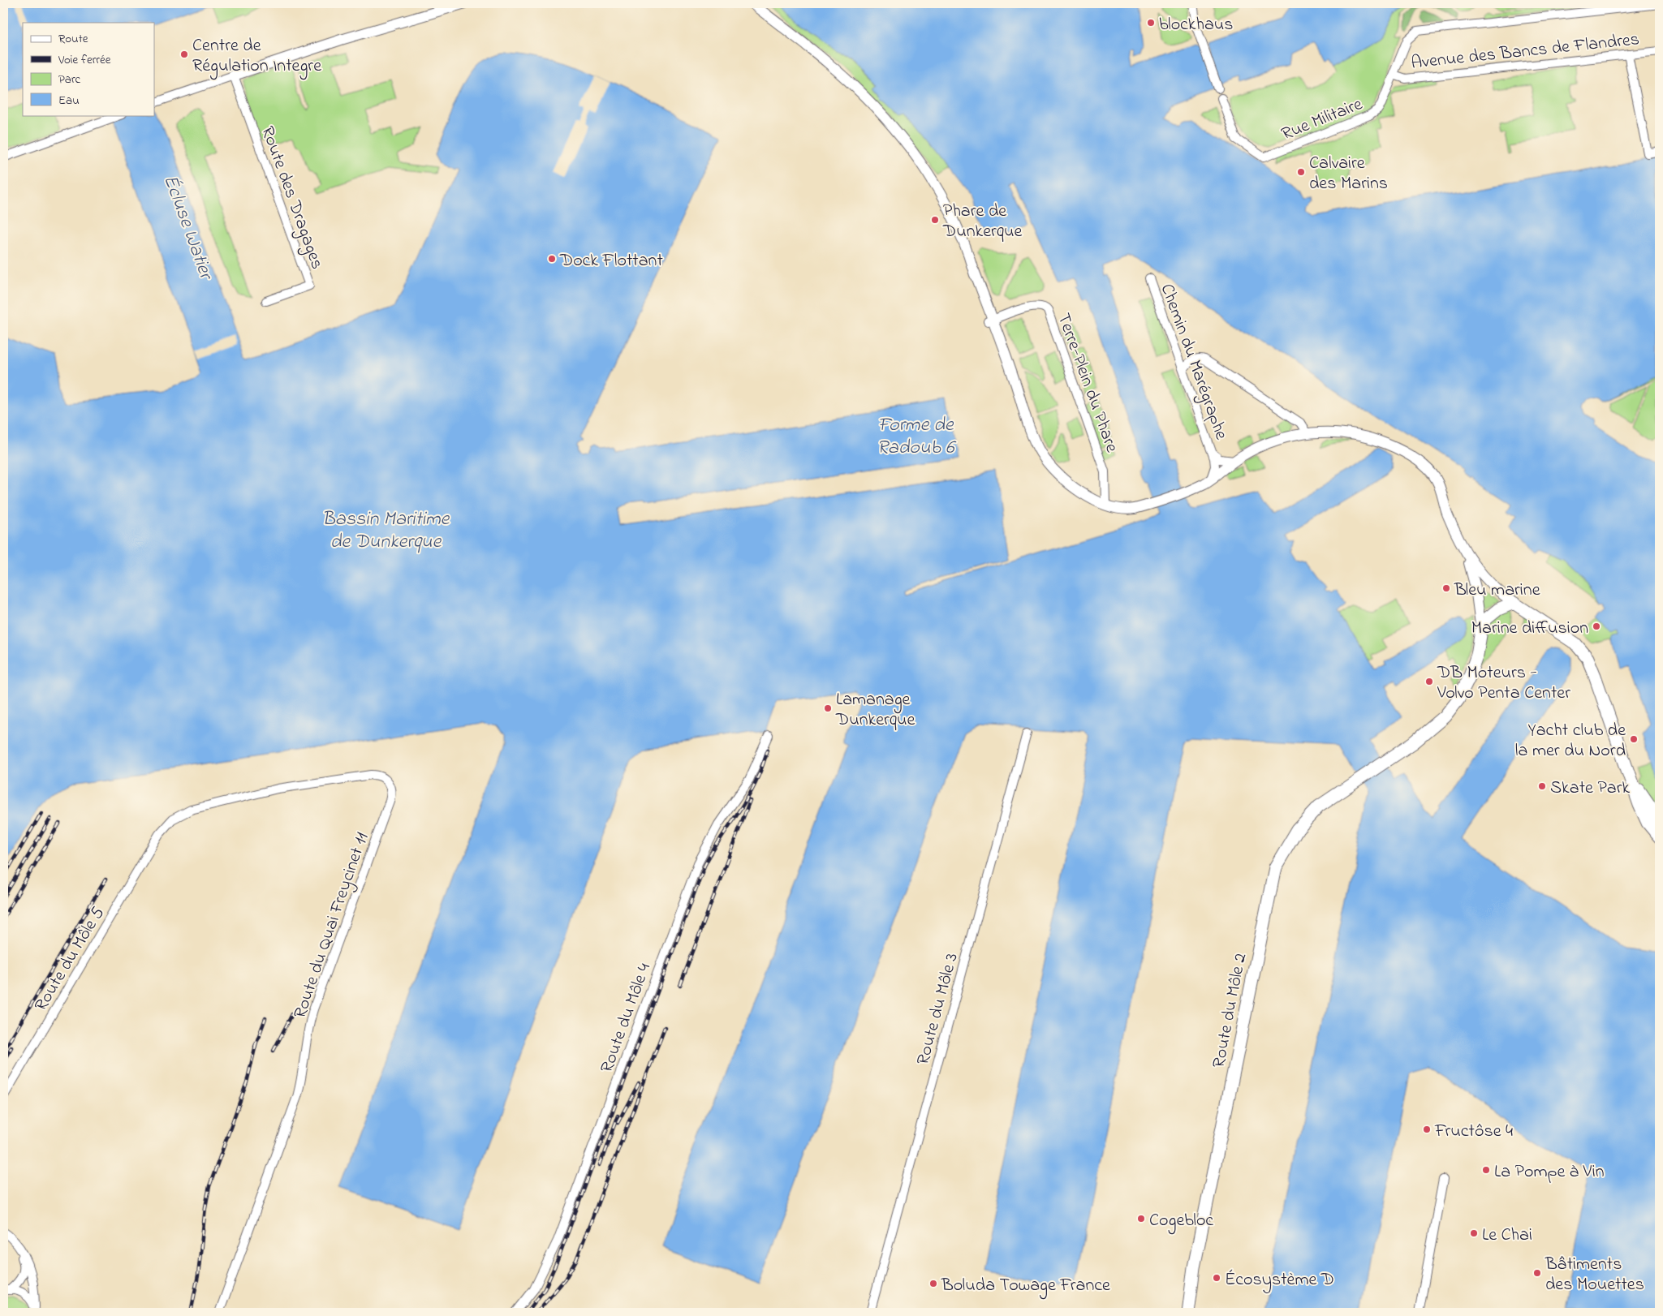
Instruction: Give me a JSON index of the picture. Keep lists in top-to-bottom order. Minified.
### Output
{"streets":{"main road":["Route du Môle 2"],"street":["Avenue des Bancs de Flandres","Rue Militaire","Route des Dragages","Chemin du Marégraphe","Terre-Plein du Phare","Route du Quai Freycinet 11","Route du Môle 5","Route du Môle 3","Route du Môle 4"]},"crossings":[["Avenue des Bancs de Flandres","Rue Militaire"],["Route du Quai Freycinet 11","Route du Môle 5"]],"water":["Écluse Watier","Forme de Radoub 6","Bassin Maritime de Dunkerque"],"places":["blockhaus","Centre de Régulation Integre","Calvaire des Marins","Phare de Dunkerque","Dock Flottant","Bleu marine","Marine diffusion","DB Moteurs - Volvo Penta Center","Lamanage Dunkerque","Yacht club de la mer du Nord","Skate Park","Fructôse 4","La Pompe à Vin","Cogebloc","Le Chai","Bâtiments des Mouettes","Écosystème D","Boluda Towage France"],"legend":["Route","Voie ferrée","Parc","Eau"]}
